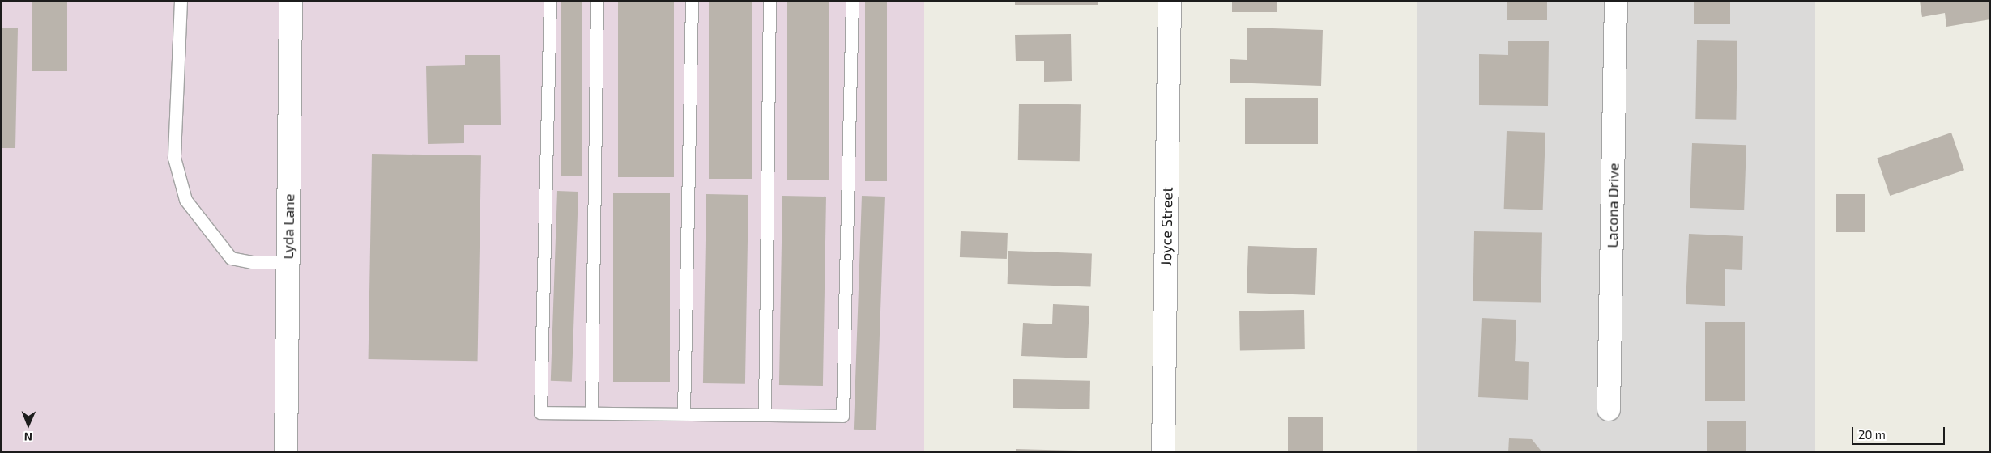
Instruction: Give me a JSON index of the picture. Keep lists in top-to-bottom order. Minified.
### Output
{"streets":{"street":["Lacona Drive","Lyda Lane","Joyce Street"]},"scale_bar":"20 m","north":"bottom"}
